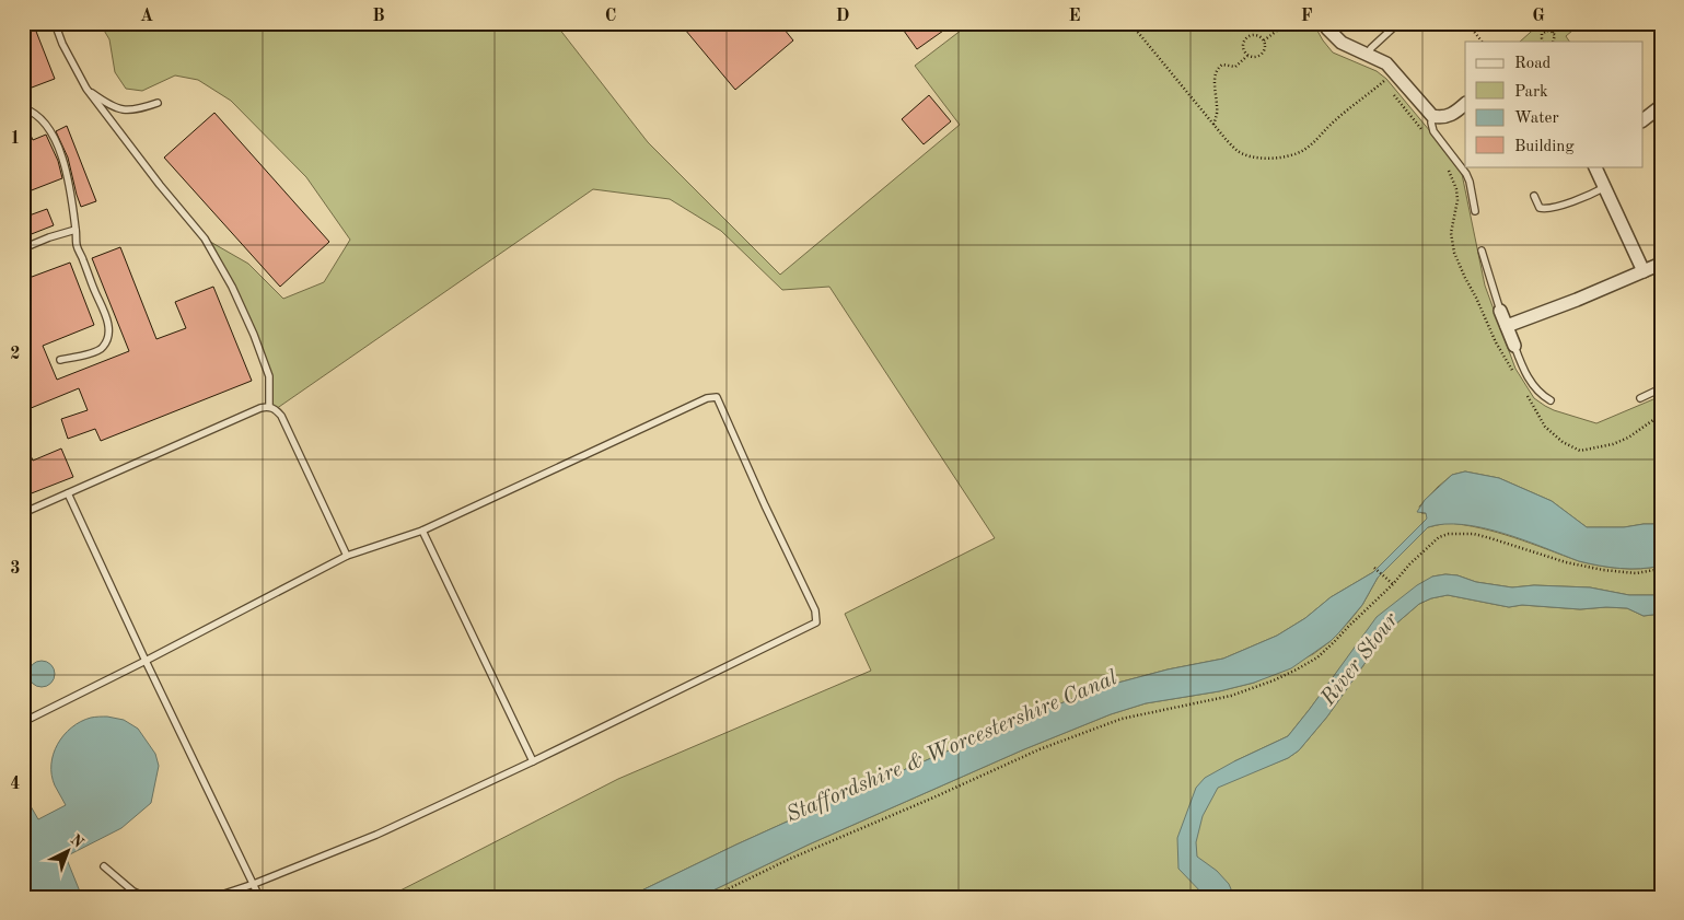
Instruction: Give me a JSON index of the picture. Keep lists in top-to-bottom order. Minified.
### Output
{"water":["River Stour","Staffordshire & Worcestershire Canal"],"legend":["Road","Park","Water","Building"],"north":"top right","grid":{"columns":["A","B","C","D","E","F","G"],"rows":["1","2","3","4"]}}
